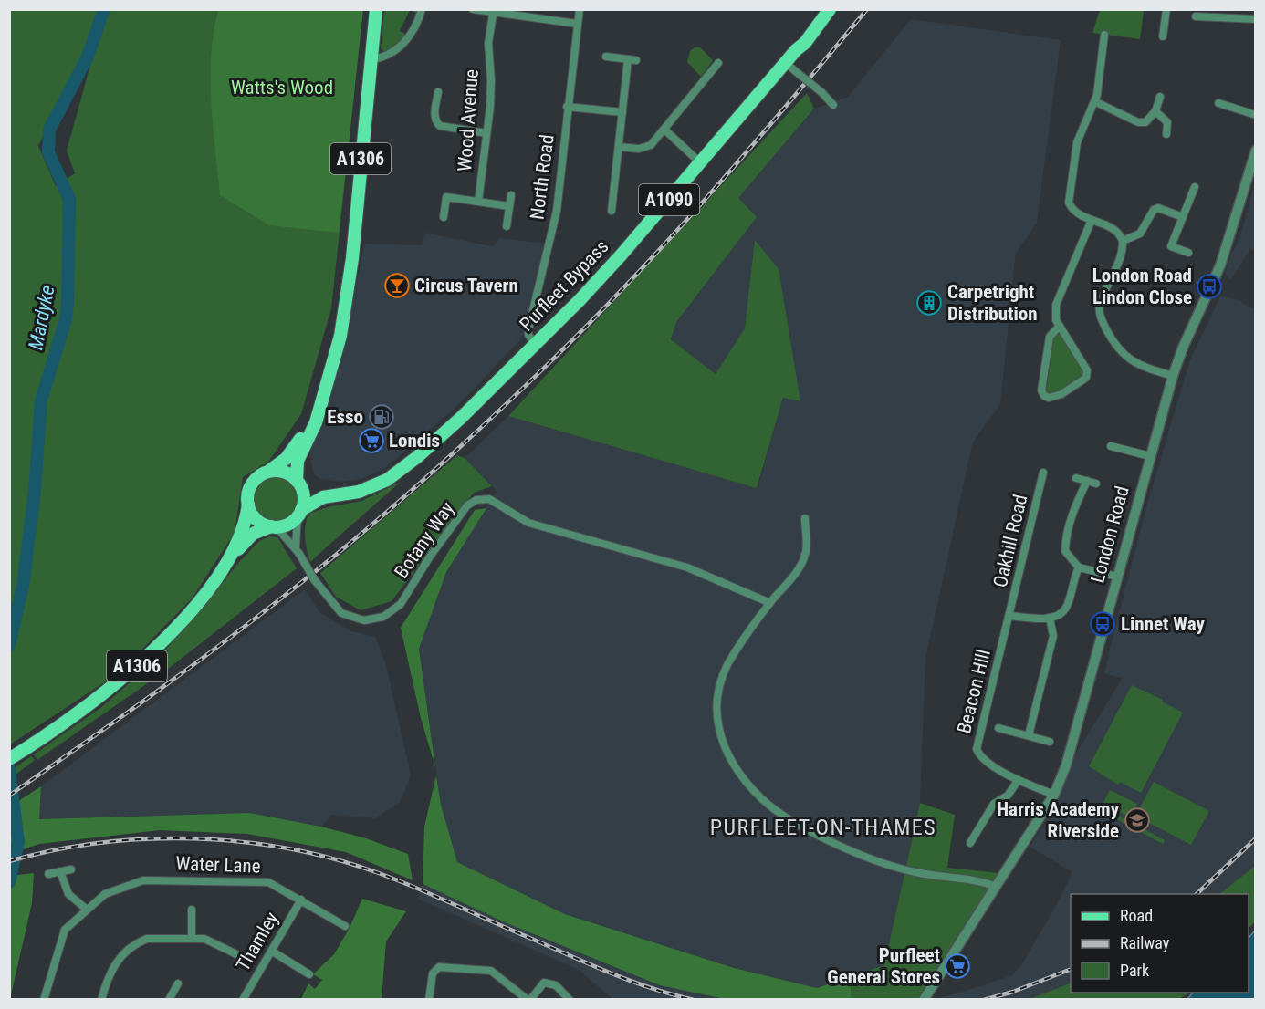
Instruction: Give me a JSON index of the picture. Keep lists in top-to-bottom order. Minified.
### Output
{"streets":{"main road":["A1306","A1090","Purfleet Bypass"],"street":["Wood Avenue","North Road","London Road","Botany Way","Oakhill Road","Beacon Hill","Water Lane","Thamley"]},"crossings":[["A1306","Purfleet Bypass"],["A1306","Botany Way"],["North Road","Purfleet Bypass"],["Purfleet Bypass","Botany Way"],["London Road","Beacon Hill"],["Oakhill Road","Beacon Hill"],["Water Lane","Thamley"]],"districts":["PURFLEET-ON-THAMES"],"water":["Mardyke"],"parks":["Watts's Wood"],"places":{"bar":["Circus Tavern"],"bus stop":["London Road Lindon Close","Linnet Way"],"building":["Carpetright Distribution"],"fuel station":["Esso"],"supermarket":["Londis","Purfleet General Stores"],"school or university":["Harris Academy Riverside"]},"legend":["Road","Railway","Park"]}
